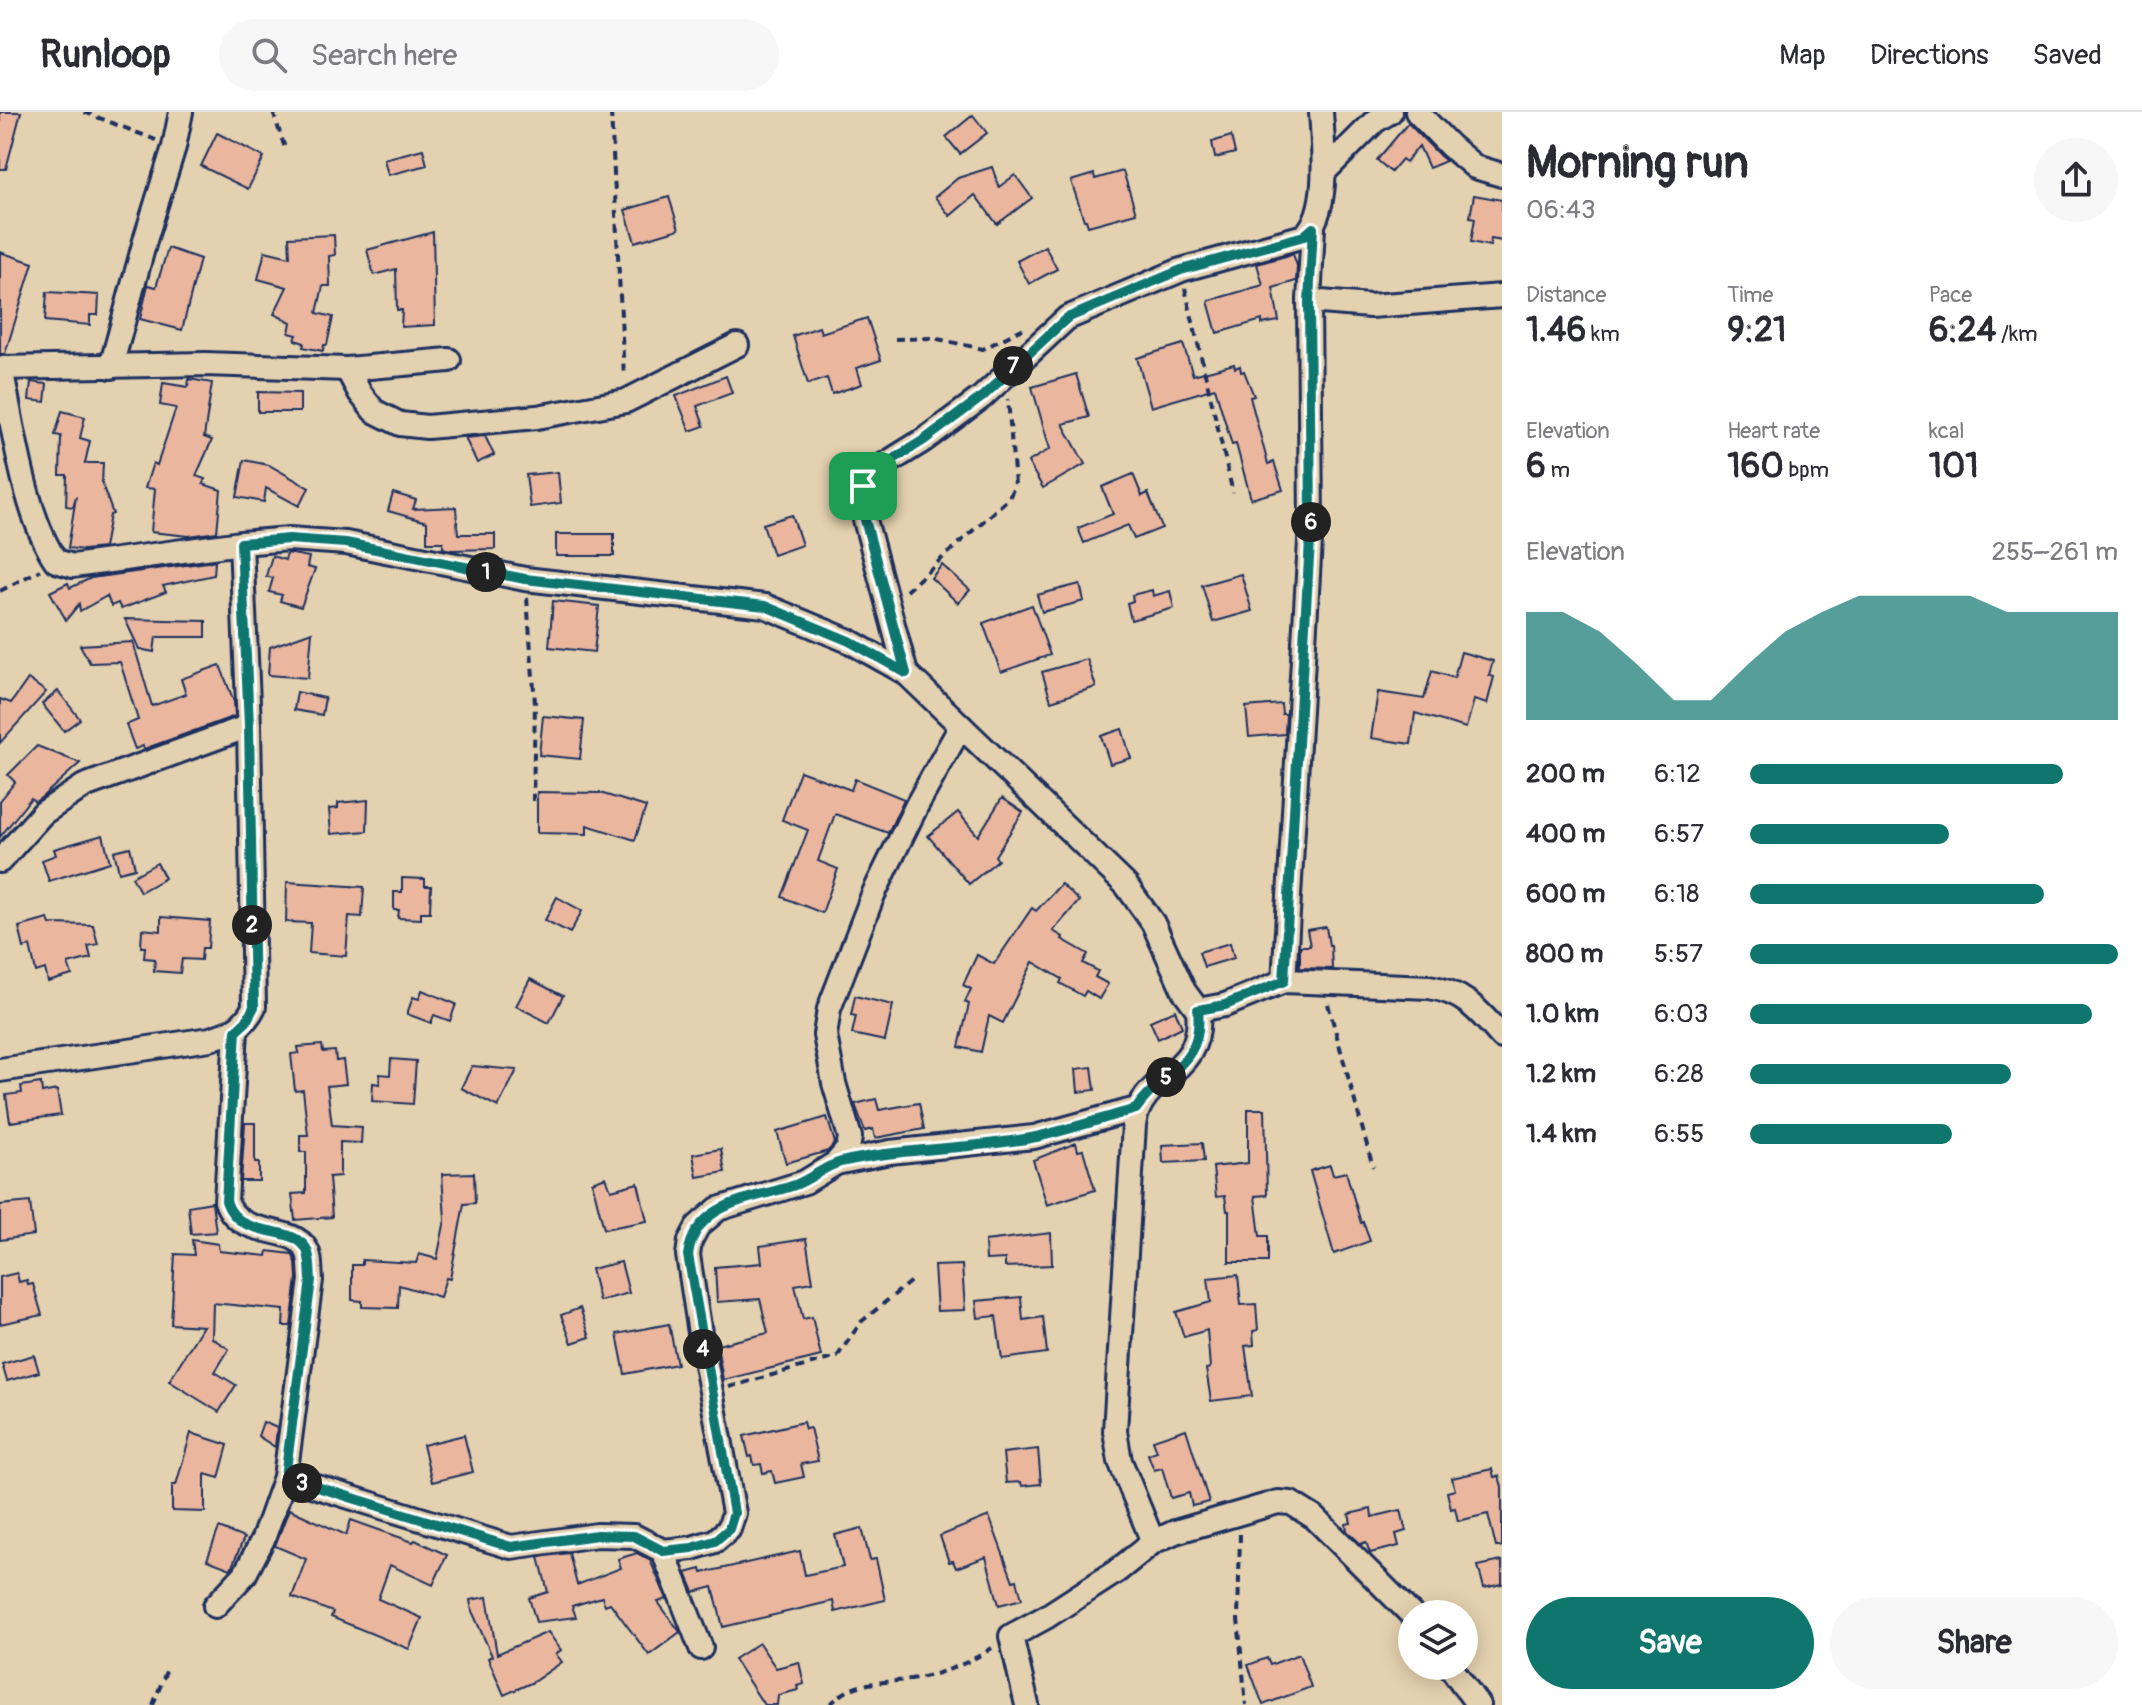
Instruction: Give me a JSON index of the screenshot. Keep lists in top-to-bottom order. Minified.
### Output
{"page":{"header":"Runloop","search":"Search here","nav":["Map","Directions","Saved"],"heading":["Morning run","06:43"],"stats":[["Distance","1.46 km"],["Time","9:21"],["Pace","6:24 /km"],["Elevation","6 m"],["Heart rate","160 bpm"],["kcal","101"]],"pins":["7","6","1","2","5","4","3"],"chart":["Elevation","255–261 m"],"list":[{"name":"200 m","note":"6:12"},{"name":"400 m","note":"6:57"},{"name":"600 m","note":"6:18"},{"name":"800 m","note":"5:57"},{"name":"1.0 km","note":"6:03"},{"name":"1.2 km","note":"6:28"},{"name":"1.4 km","note":"6:55"}],"buttons":["Save","Share"]}}
